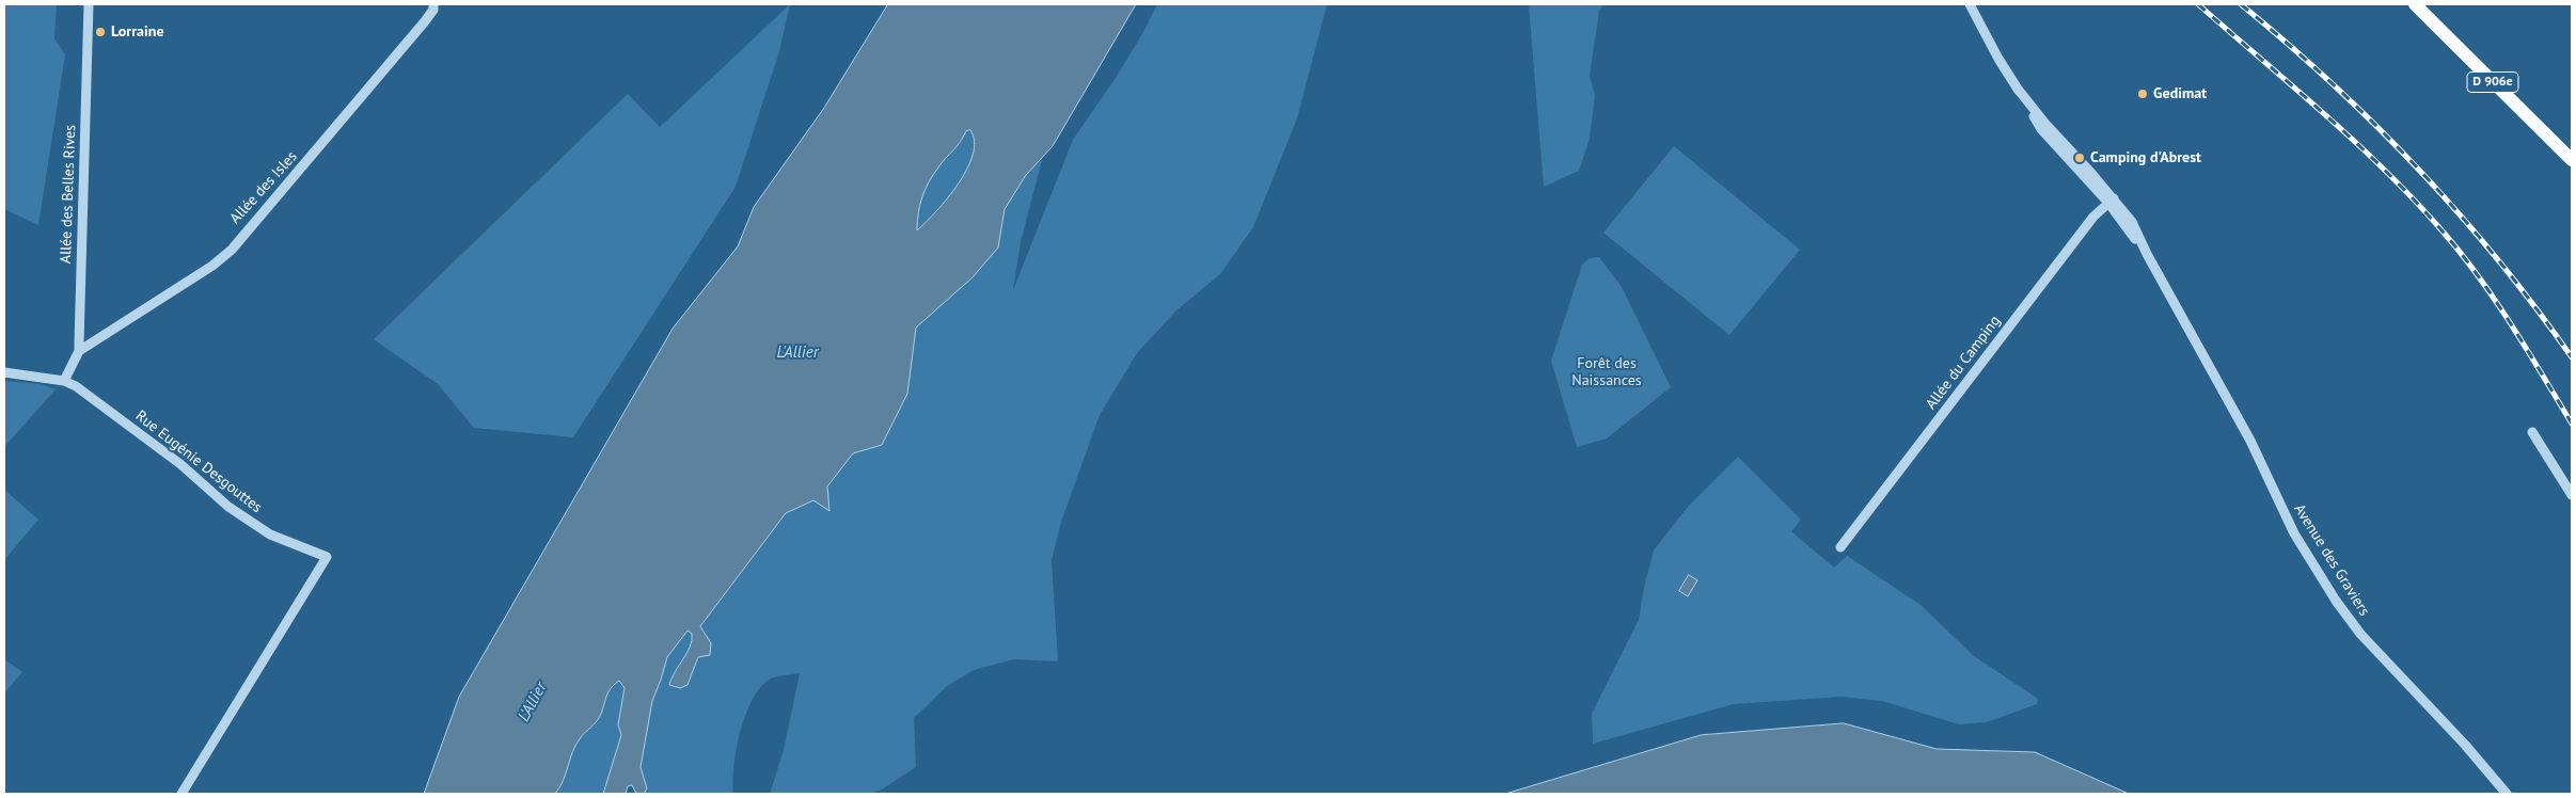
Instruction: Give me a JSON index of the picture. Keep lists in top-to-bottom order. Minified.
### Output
{"streets":{"main road":["D 906e"],"street":["Allée des Isles","Allée des Belles Rives","Allée du Camping","Rue Eugénie Desgouttes","Avenue des Graviers"]},"crossings":[["Allée des Isles","Allée des Belles Rives"],["Allée des Belles Rives","Rue Eugénie Desgouttes"],["Allée du Camping","Avenue des Graviers"]],"water":["L'Allier"],"parks":["Forêt des Naissances"],"places":["Lorraine","Gedimat","Camping d'Abrest"]}
